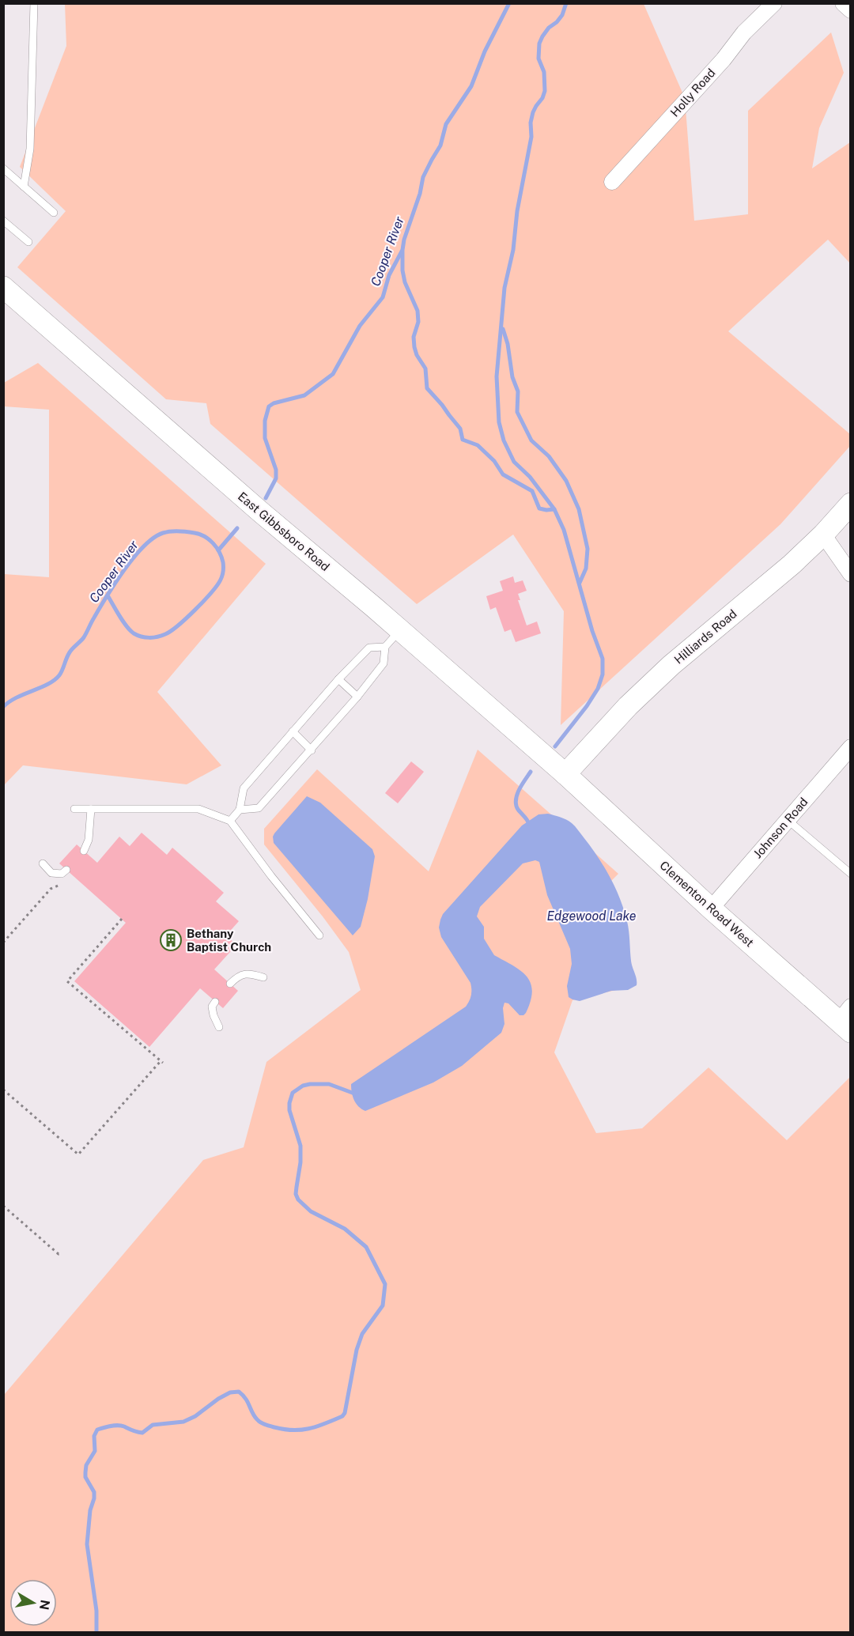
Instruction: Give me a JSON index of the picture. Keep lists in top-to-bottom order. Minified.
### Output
{"streets":{"main road":["East Gibbsboro Road","Hilliards Road","Clementon Road West"],"street":["Holly Road","Johnson Road"]},"crossings":[["East Gibbsboro Road","Hilliards Road"],["East Gibbsboro Road","Clementon Road West"],["Hilliards Road","Clementon Road West"],["Johnson Road","Clementon Road West"]],"water":["Cooper River","Edgewood Lake"],"places":{"building":["Bethany Baptist Church"]},"north":"right"}
